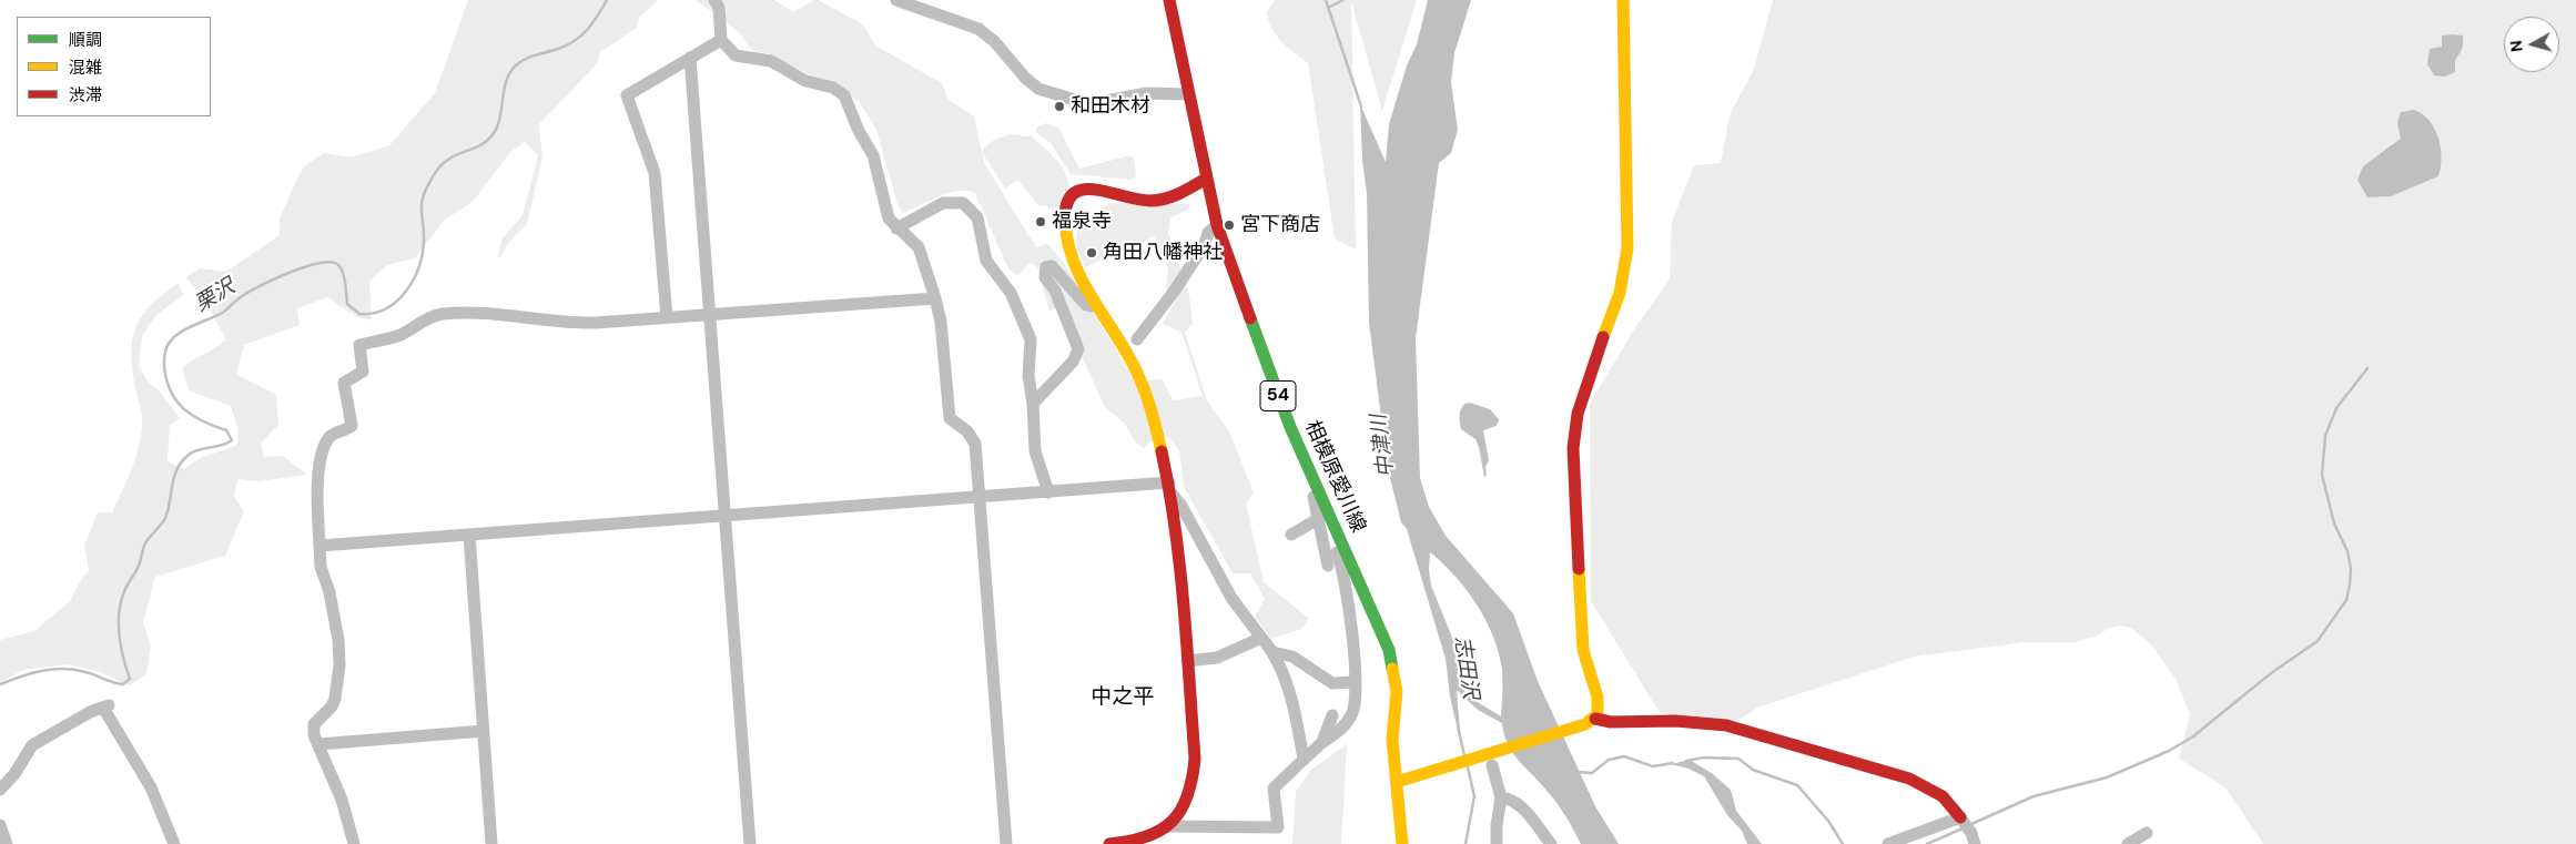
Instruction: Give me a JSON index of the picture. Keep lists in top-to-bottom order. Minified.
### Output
{"streets":{"street":["54","相模原愛川線"]},"districts":["中之平"],"water":["栗沢","中津川","志田沢"],"places":["和田木材","福泉寺","宮下商店","角田八幡神社"],"legend":["順調","混雑","渋滞"],"north":"left"}
